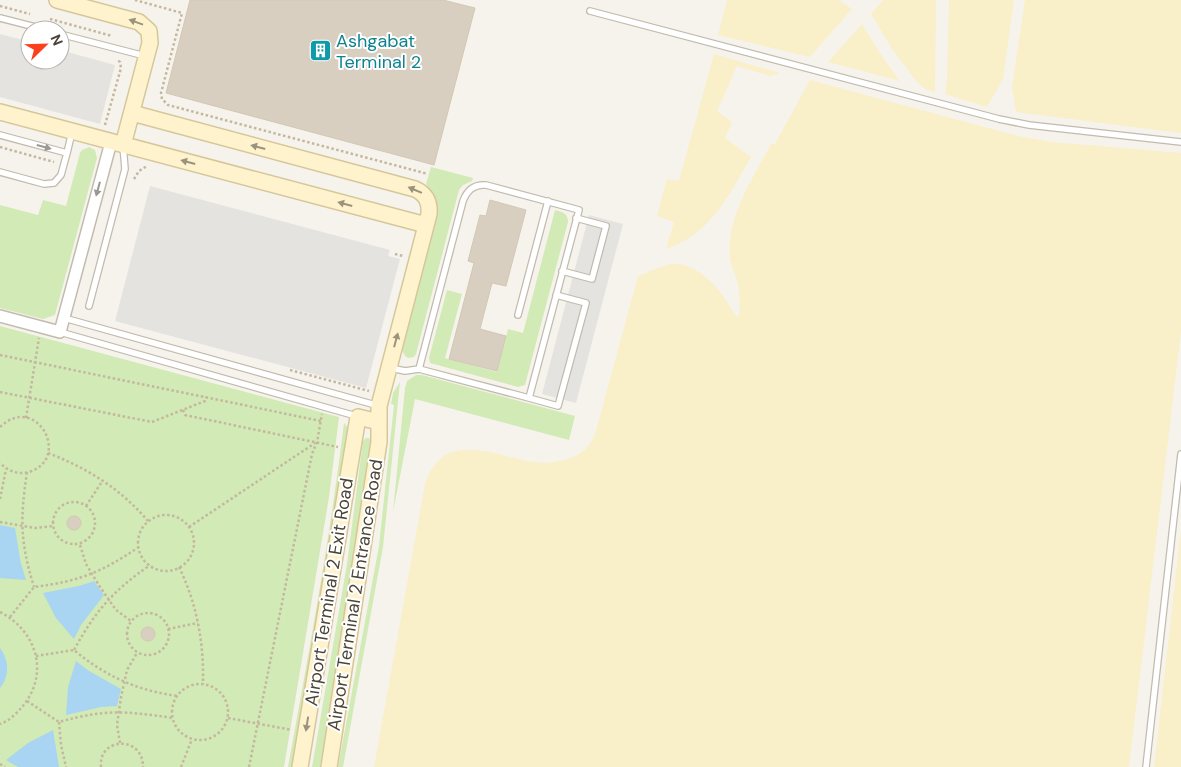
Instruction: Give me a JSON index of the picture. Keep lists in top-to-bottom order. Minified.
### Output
{"streets":{"street":["Airport Terminal 2 Exit Road","Airport Terminal 2 Entrance Road"]},"one_way":["Airport Terminal 2 Exit Road"],"places":{"building":["Ashgabat Terminal 2"]},"north":"top right"}
